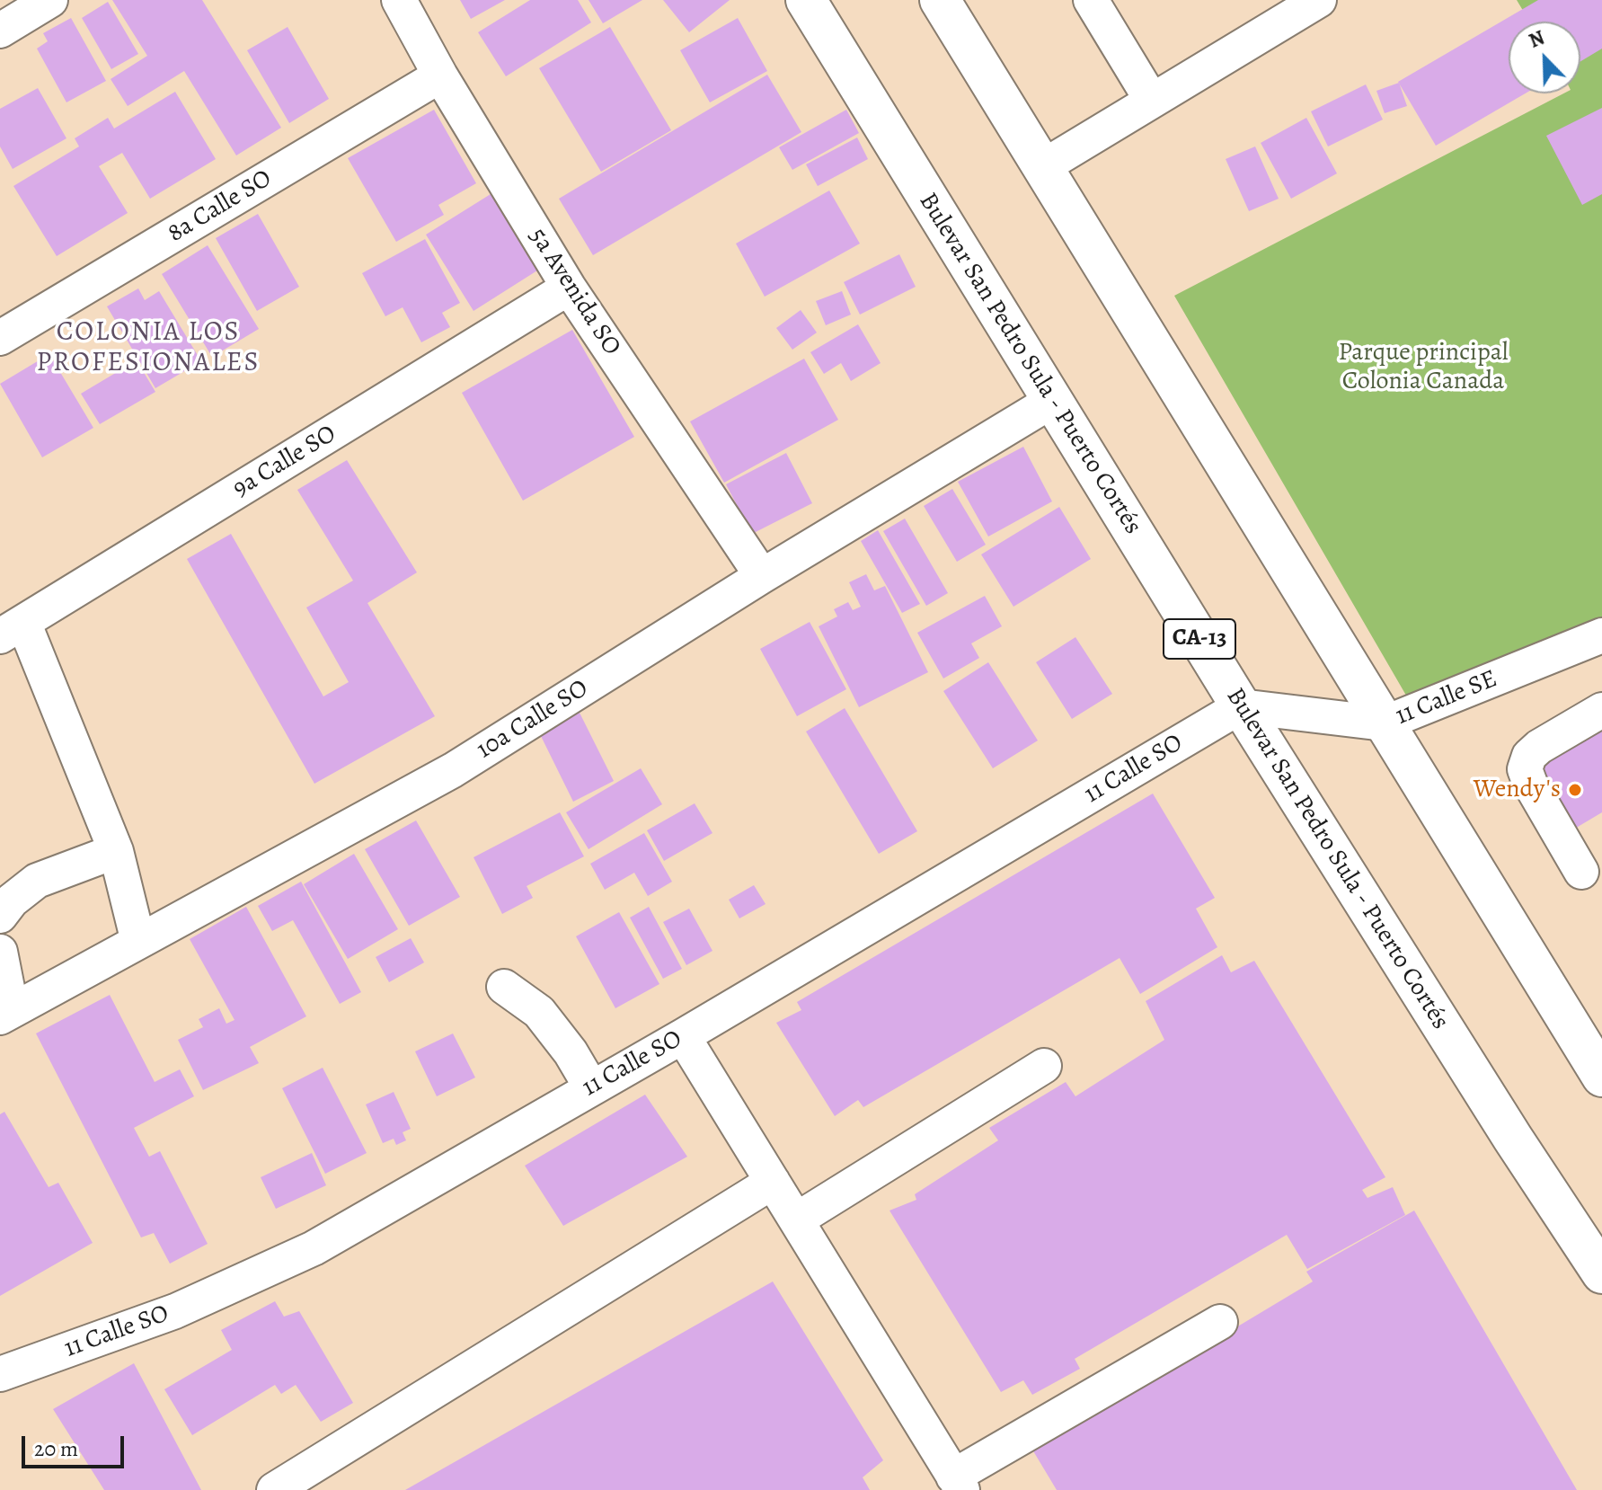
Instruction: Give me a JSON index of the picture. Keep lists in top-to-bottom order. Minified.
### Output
{"streets":{"highway":["Bulevar San Pedro Sula - Puerto Cortés","CA-13"],"street":["8a Calle SO","5a Avenida SO","9a Calle SO","11 Calle SE","10a Calle SO","11 Calle SO"]},"crossings":[["8a Calle SO","5a Avenida SO"],["5a Avenida SO","9a Calle SO"],["5a Avenida SO","10a Calle SO"],["Bulevar San Pedro Sula - Puerto Cortés","11 Calle SE"],["Bulevar San Pedro Sula - Puerto Cortés","10a Calle SO"],["Bulevar San Pedro Sula - Puerto Cortés","11 Calle SO"],["11 Calle SE","11 Calle SO"]],"districts":["COLONIA LOS PROFESIONALES"],"parks":["Parque principal Colonia Canada"],"places":["Wendy's"],"scale_bar":"20 m","north":"top left"}
